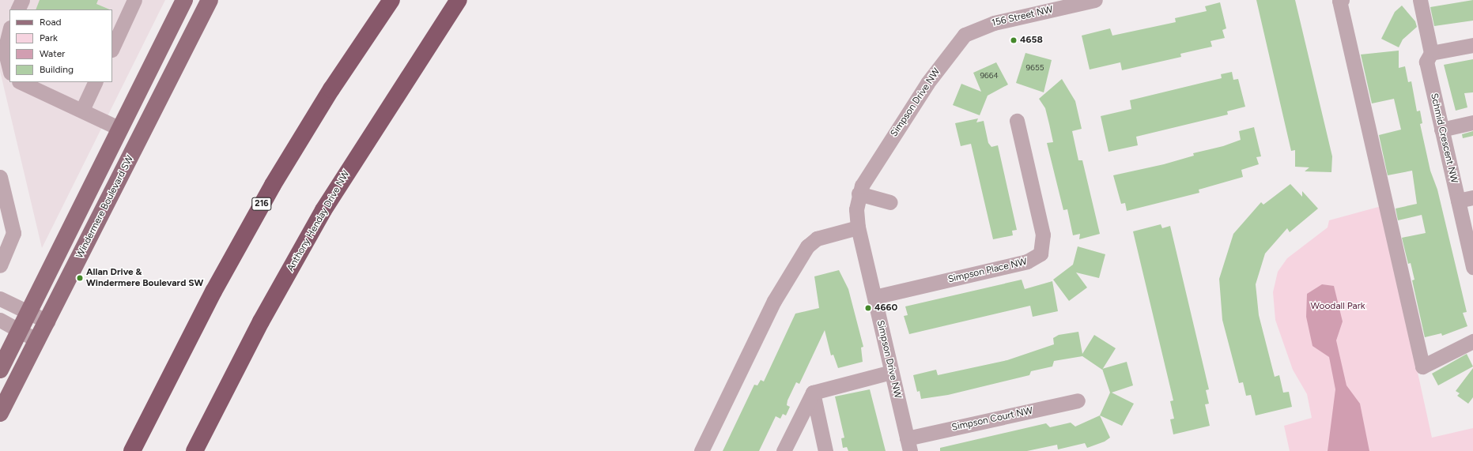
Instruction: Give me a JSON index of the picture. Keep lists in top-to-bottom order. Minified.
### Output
{"streets":{"highway":["216","Anthony Henday Drive NW"],"main road":["Windermere Boulevard SW"],"street":["156 Street NW","Simpson Drive NW","Schmid Crescent NW","Simpson Place NW","Simpson Court NW"]},"crossings":[["156 Street NW","Simpson Drive NW"],["Simpson Drive NW","Simpson Place NW"],["Simpson Drive NW","Simpson Court NW"]],"parks":["Woodall Park"],"places":["4658","Allan Drive & Windermere Boulevard SW","4660"],"house_numbers":["9655","9664"],"legend":["Road","Park","Water","Building"]}
